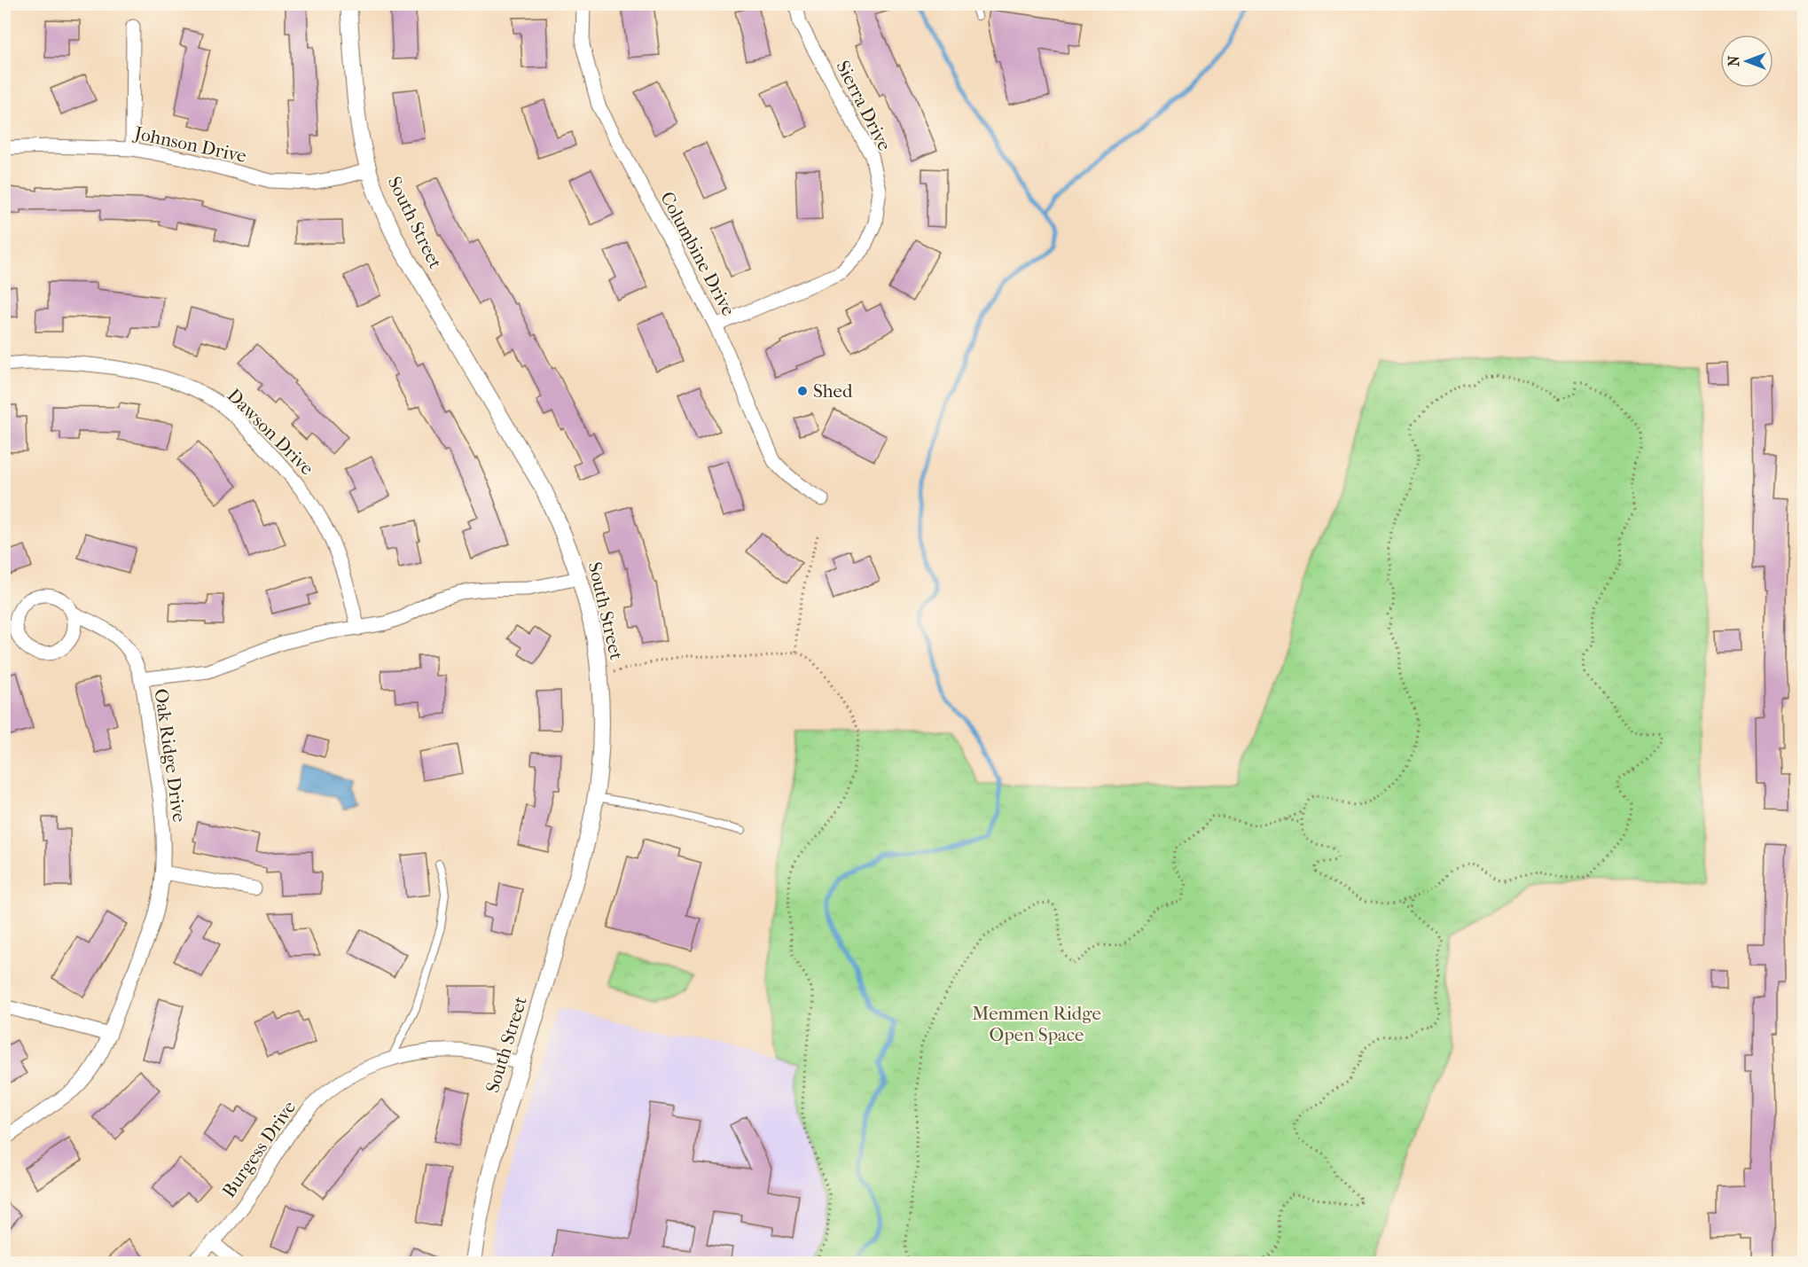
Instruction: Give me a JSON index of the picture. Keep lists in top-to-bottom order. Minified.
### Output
{"streets":{"street":["Sierra Drive","Johnson Drive","South Street","Columbine Drive","Dawson Drive","Oak Ridge Drive","Burgess Drive"]},"crossings":[["Sierra Drive","Columbine Drive"],["Johnson Drive","South Street"],["South Street","Oak Ridge Drive"],["South Street","Burgess Drive"],["Dawson Drive","Oak Ridge Drive"]],"parks":["Memmen Ridge Open Space"],"places":["Shed"],"north":"left"}
